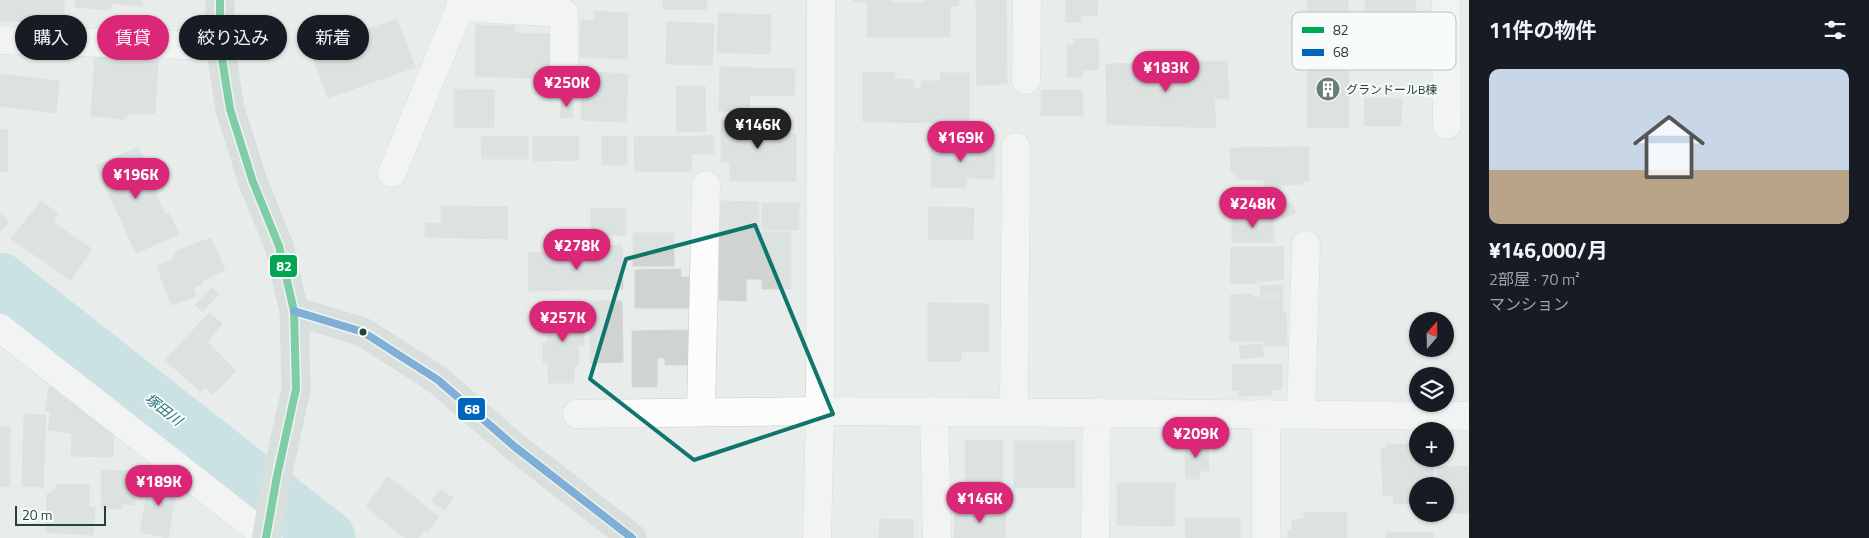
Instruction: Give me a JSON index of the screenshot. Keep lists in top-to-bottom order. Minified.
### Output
{"water":["塚田川"],"places":{"building":["グランドールB棟"]},"lines":["transit line 82","transit line 68"],"legend":["82","68"],"scale_bar":"20 m","north":"top","page":{"heading":"11件の物件","chip":["購入","賃貸","絞り込み","新着"],"price":["¥183K","¥250K","¥146K","¥169K","¥196K","¥248K","¥278K","¥257K","¥209K","¥189K","¥146K"],"list":[{"name":"¥146,000/月","note":"2部屋 · 70 m² · マンション"}],"map_buttons":["+","−"],"scale":"20 m"}}
